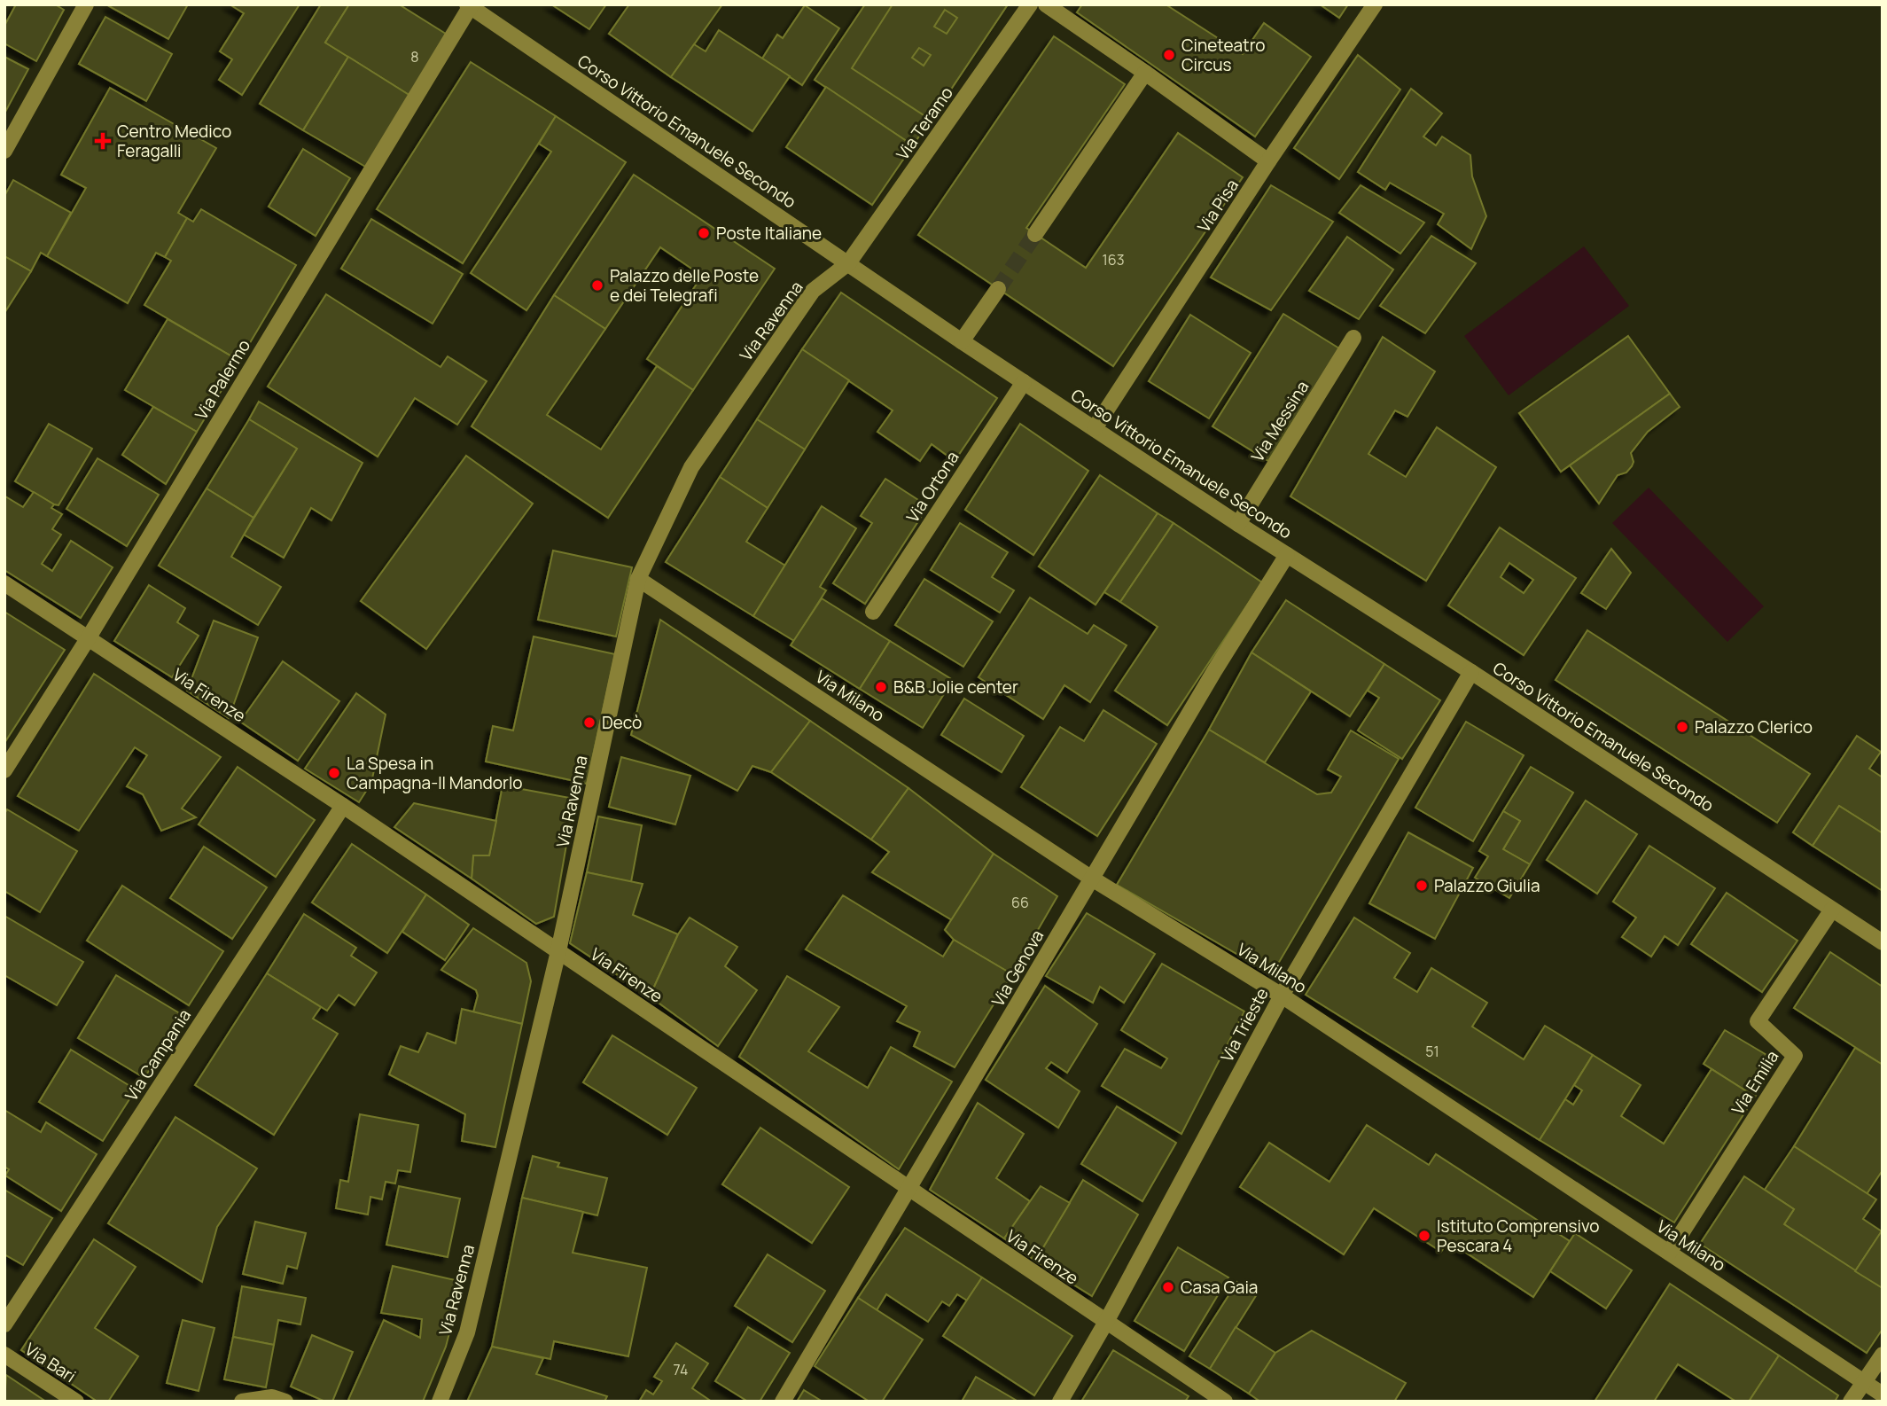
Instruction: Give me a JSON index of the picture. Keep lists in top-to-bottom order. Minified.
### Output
{"streets":{"street":["Via Teramo","Corso Vittorio Emanuele Secondo","Via Pisa","Via Ravenna","Via Palermo","Via Messina","Via Ortona","Via Firenze","Via Milano","Via Genova","Via Trieste","Via Campania","Via Emilia","Via Bari"]},"crossings":[["Via Teramo","Corso Vittorio Emanuele Secondo"],["Via Teramo","Via Ravenna"],["Corso Vittorio Emanuele Secondo","Via Pisa"],["Corso Vittorio Emanuele Secondo","Via Ravenna"],["Corso Vittorio Emanuele Secondo","Via Palermo"],["Corso Vittorio Emanuele Secondo","Via Messina"],["Corso Vittorio Emanuele Secondo","Via Ortona"],["Corso Vittorio Emanuele Secondo","Via Genova"],["Corso Vittorio Emanuele Secondo","Via Trieste"],["Corso Vittorio Emanuele Secondo","Via Emilia"],["Via Ravenna","Via Firenze"],["Via Ravenna","Via Milano"],["Via Palermo","Via Firenze"],["Via Firenze","Via Genova"],["Via Firenze","Via Trieste"],["Via Firenze","Via Campania"],["Via Milano","Via Genova"],["Via Milano","Via Trieste"],["Via Milano","Via Emilia"]],"places":{"other":["Cineteatro Circus","Poste Italiane","Palazzo delle Poste e dei Telegrafi","B&B Jolie center","Decò","Palazzo Clerico","La Spesa in Campagna-Il Mandorlo","Palazzo Giulia","Istituto Comprensivo Pescara 4","Casa Gaia"],"health":["Centro Medico Feragalli"]},"house_numbers":["8","163","66","51","74"]}
